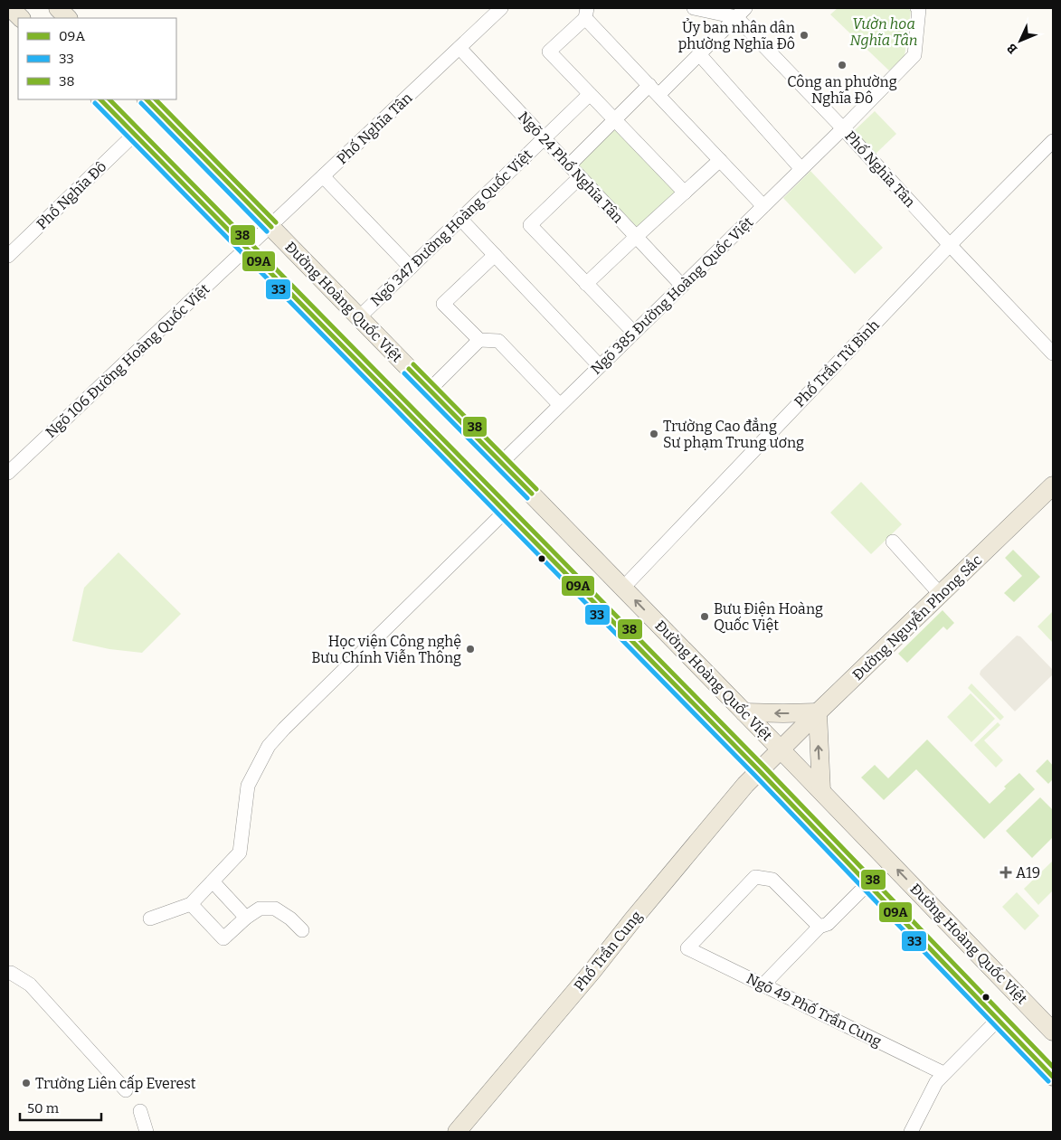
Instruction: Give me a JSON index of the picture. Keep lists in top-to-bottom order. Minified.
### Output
{"streets":{"main road":["Đường Hoàng Quốc Việt","Đường Nguyễn Phong Sắc","Phố Trần Cung"],"street":["Phố Nghĩa Tân","Ngõ 24 Phố Nghĩa Tân","Phố Nghĩa Đô","Ngõ 347 Đường Hoàng Quốc Việt","Ngõ 385 Đường Hoàng Quốc Việt","Ngõ 106 Đường Hoàng Quốc Việt","Phố Trần Tử Bình","Ngõ 49 Phố Trần Cung"]},"crossings":[["Phố Nghĩa Tân","Ngõ 24 Phố Nghĩa Tân"],["Phố Nghĩa Tân","Ngõ 385 Đường Hoàng Quốc Việt"],["Phố Nghĩa Tân","Đường Hoàng Quốc Việt"],["Phố Nghĩa Tân","Ngõ 106 Đường Hoàng Quốc Việt"],["Phố Nghĩa Tân","Phố Trần Tử Bình"],["Ngõ 24 Phố Nghĩa Tân","Ngõ 347 Đường Hoàng Quốc Việt"],["Ngõ 24 Phố Nghĩa Tân","Ngõ 385 Đường Hoàng Quốc Việt"],["Phố Nghĩa Đô","Đường Hoàng Quốc Việt"],["Ngõ 347 Đường Hoàng Quốc Việt","Đường Hoàng Quốc Việt"],["Ngõ 385 Đường Hoàng Quốc Việt","Đường Hoàng Quốc Việt"],["Đường Hoàng Quốc Việt","Ngõ 106 Đường Hoàng Quốc Việt"],["Đường Hoàng Quốc Việt","Phố Trần Tử Bình"],["Đường Hoàng Quốc Việt","Đường Nguyễn Phong Sắc"],["Đường Hoàng Quốc Việt","Phố Trần Cung"],["Đường Nguyễn Phong Sắc","Phố Trần Cung"]],"parks":["Vườn hoa Nghĩa Tân"],"places":{"other":["Ủy ban nhân dân phường Nghĩa Đô","Công an phường Nghĩa Đô","Trường Cao đẳng Sư phạm Trung ương","Bưu Điện Hoàng Quốc Việt","Học viện Công nghệ Bưu Chính Viễn Thông","Trường Liên cấp Everest"],"health":["A19"]},"lines":["transit line 09A","transit line 38","transit line 33"],"legend":["09A","33","38"],"scale_bar":"50 m","north":"bottom left"}
